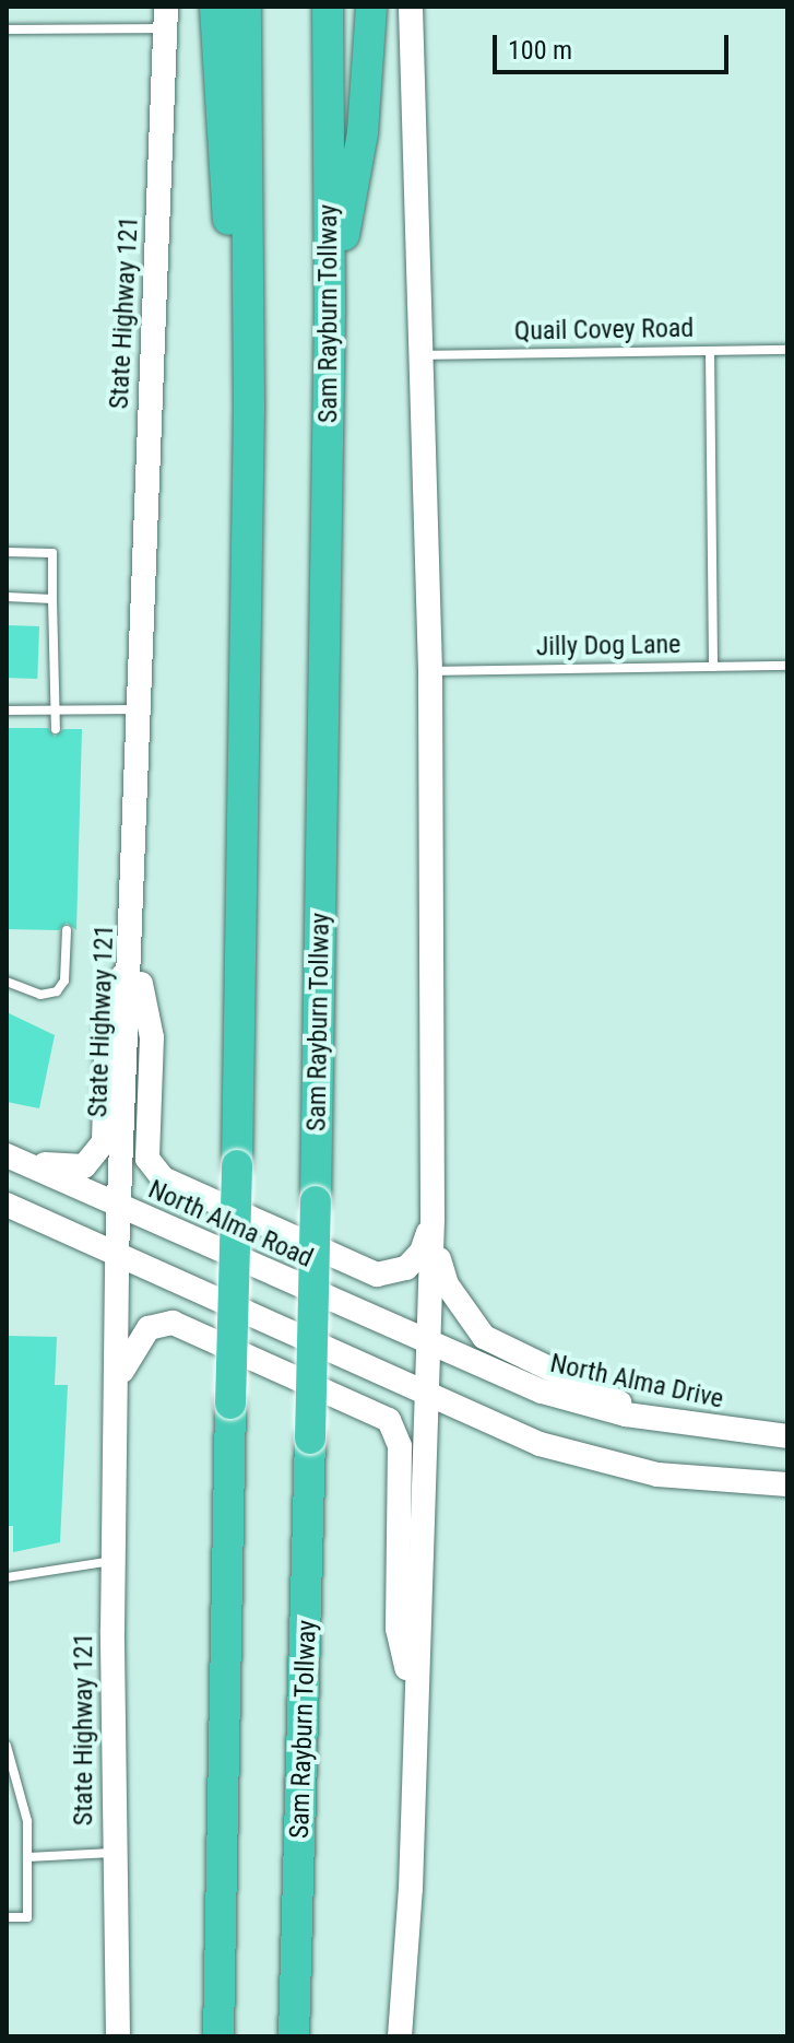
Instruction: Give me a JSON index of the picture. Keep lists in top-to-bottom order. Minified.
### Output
{"streets":{"highway":["Sam Rayburn Tollway"],"main road":["State Highway 121","North Alma Road","North Alma Drive"],"lane":["Quail Covey Road","Jilly Dog Lane"]},"crossings":[["State Highway 121","North Alma Road"],["North Alma Road","North Alma Drive"]],"scale_bar":"100 m"}
